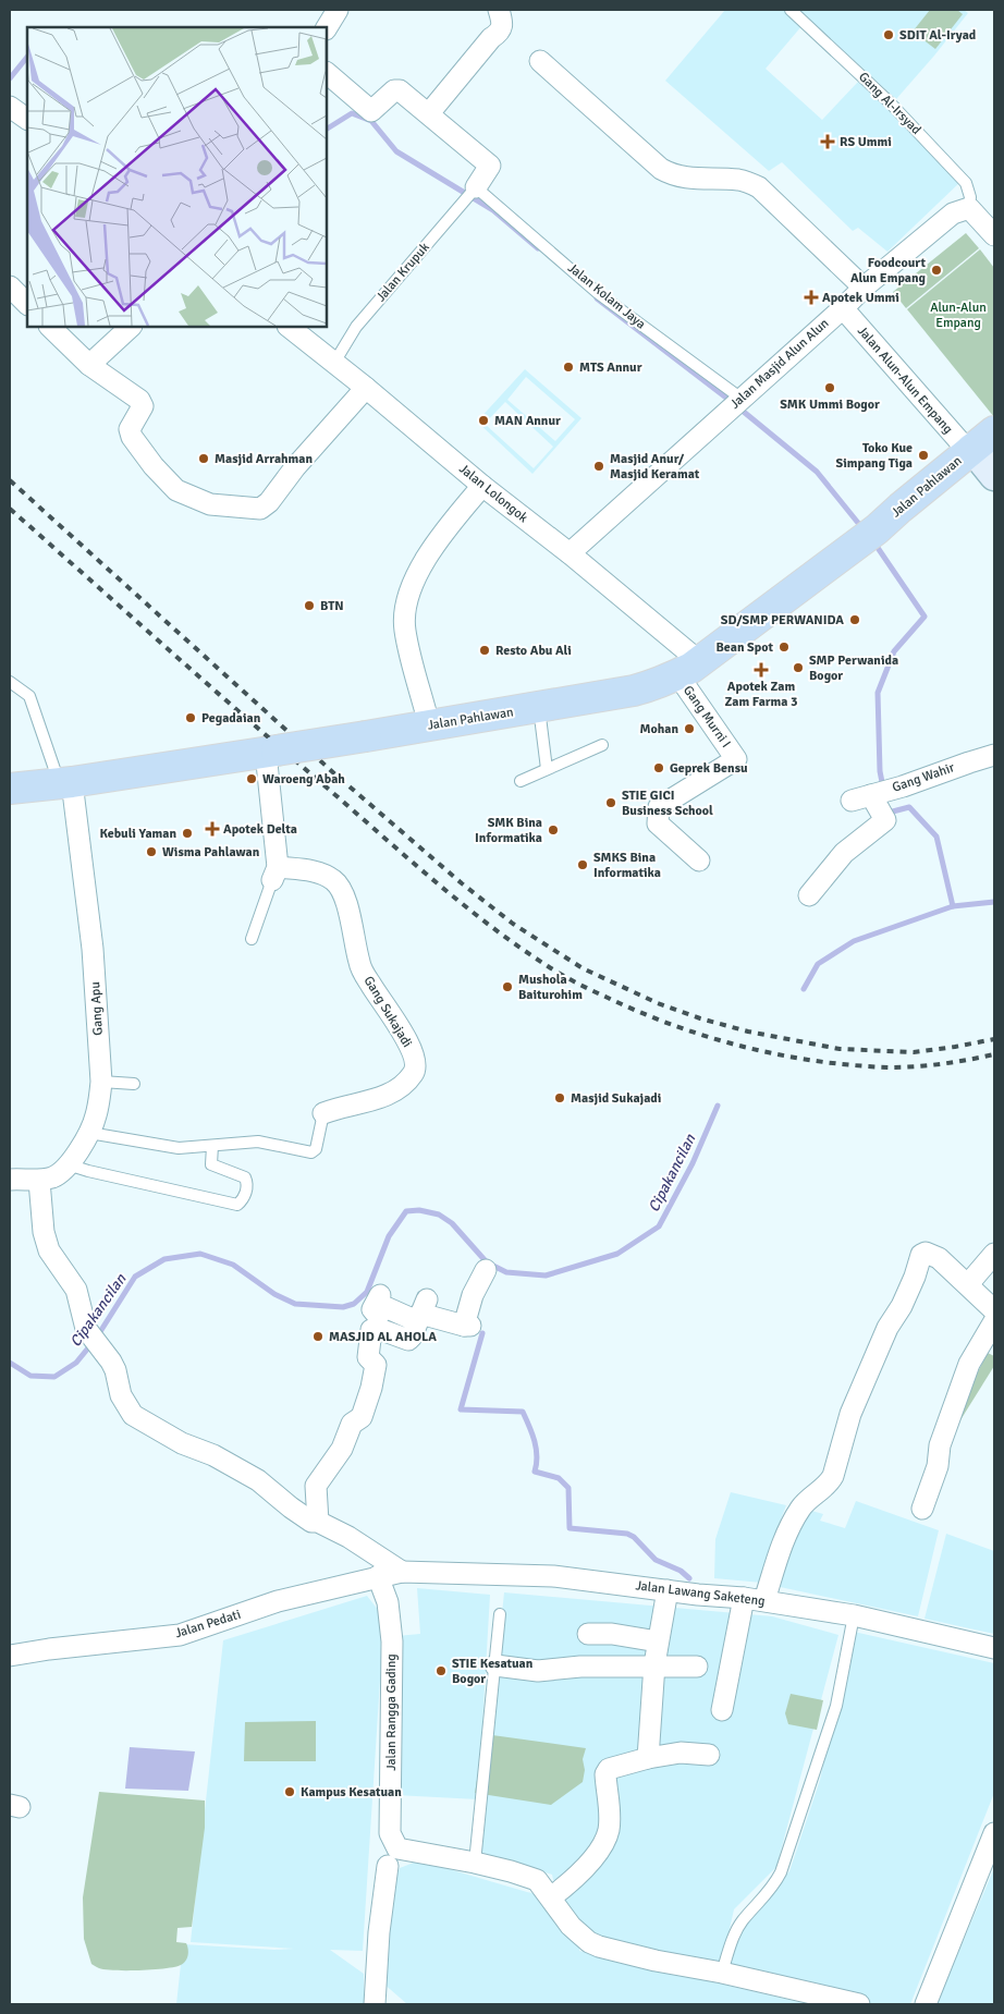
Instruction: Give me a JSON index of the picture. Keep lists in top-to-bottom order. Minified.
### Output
{"streets":{"main road":["Jalan Pahlawan"],"street":["Jalan Masjid Alun Alun","Jalan Alun-Alun Empang","Jalan Lolongok","Gang Murni I","Gang Wahir","Gang Apu","Gang Sukajadi","Jalan Lawang Saketeng","Jalan Pedati","Jalan Rangga Gading"],"lane":["Gang Al-Irsyad","Jalan Krupuk","Jalan Kolam Jaya"]},"crossings":[["Gang Al-Irsyad","Jalan Masjid Alun Alun"],["Jalan Krupuk","Jalan Kolam Jaya"],["Jalan Krupuk","Jalan Lolongok"],["Jalan Kolam Jaya","Jalan Masjid Alun Alun"],["Jalan Masjid Alun Alun","Jalan Alun-Alun Empang"],["Jalan Masjid Alun Alun","Jalan Lolongok"],["Jalan Alun-Alun Empang","Jalan Pahlawan"],["Jalan Pahlawan","Jalan Lolongok"],["Jalan Pahlawan","Gang Murni I"],["Jalan Pahlawan","Gang Apu"],["Jalan Lolongok","Gang Murni I"],["Jalan Lawang Saketeng","Jalan Pedati"],["Jalan Pedati","Jalan Rangga Gading"]],"water":["Cipakancilan"],"parks":["Alun-Alun Empang"],"places":{"other":["SDIT Al-Iryad","Foodcourt Alun Empang","MTS Annur","SMK Ummi Bogor","MAN Annur","Toko Kue Simpang Tiga","Masjid Arrahman","Masjid Anur/ Masjid Keramat","BTN","SD/SMP PERWANIDA","Bean Spot","Resto Abu Ali","SMP Perwanida Bogor","Pegadaian","Mohan","Geprek Bensu","Waroeng Abah","STIE GICI Business School","SMK Bina Informatika","Kebuli Yaman","Wisma Pahlawan","SMKS Bina Informatika","Mushola Baiturohim","Masjid Sukajadi","MASJID AL AHOLA","STIE Kesatuan Bogor","Kampus Kesatuan"],"health":["RS Ummi","Apotek Ummi","Apotek Zam Zam Farma 3","Apotek Delta"]}}
